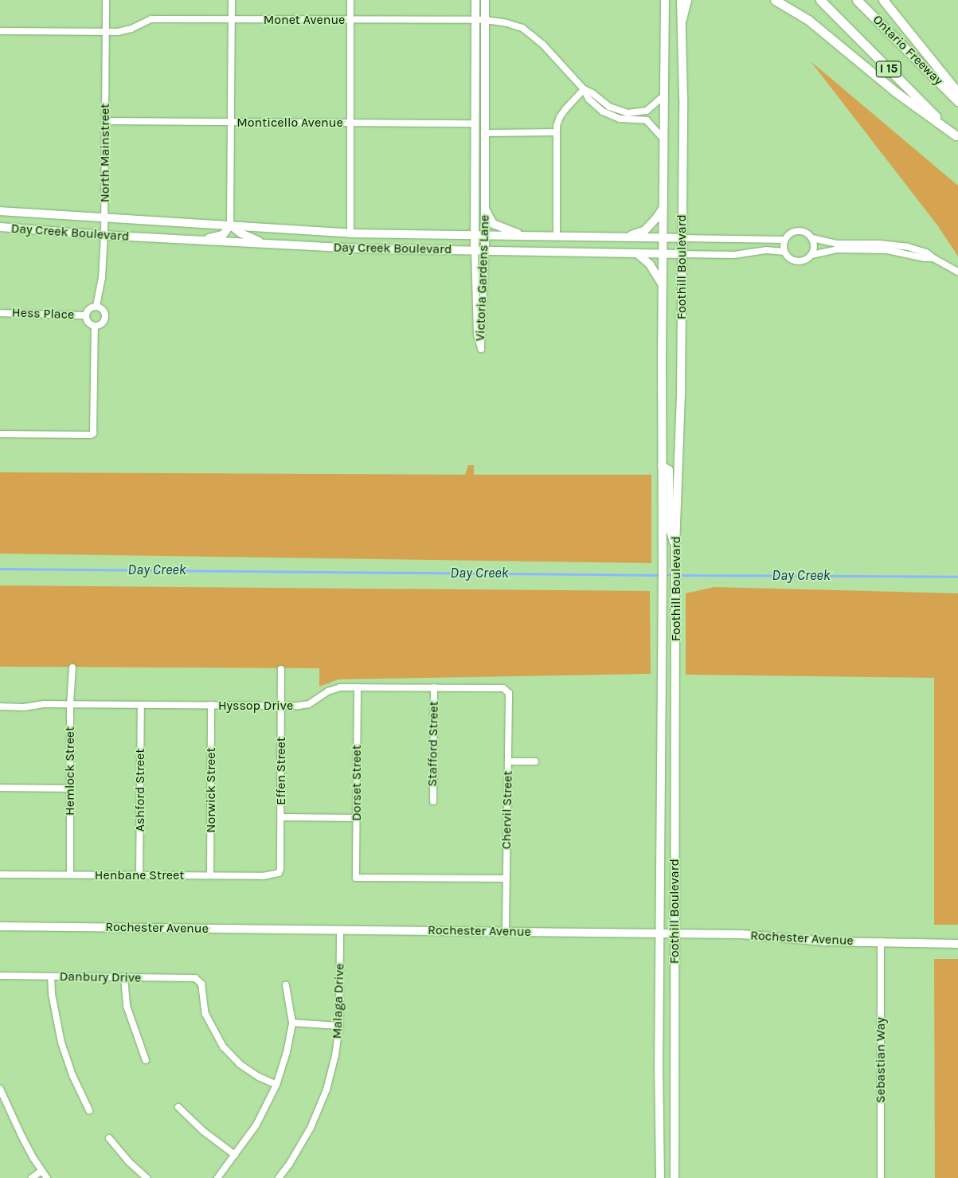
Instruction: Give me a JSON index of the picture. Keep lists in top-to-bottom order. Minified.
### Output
{"streets":{"highway":["Ontario Freeway","I 15"],"main road":["Day Creek Boulevard","Foothill Boulevard","Victoria Gardens Lane","Rochester Avenue"],"street":["Monet Avenue","Monticello Avenue","North Mainstreet","Hess Place","Hyssop Drive","Stafford Street","Hemlock Street","Effen Street","Dorset Street","Ashford Street","Norwick Street","Chervil Street","Henbane Street","Danbury Drive","Malaga Drive","Sebastian Way"]},"crossings":[["Monet Avenue","North Mainstreet"],["Monet Avenue","Foothill Boulevard"],["Monet Avenue","Victoria Gardens Lane"],["Monticello Avenue","North Mainstreet"],["Monticello Avenue","Victoria Gardens Lane"],["North Mainstreet","Day Creek Boulevard"],["North Mainstreet","Hess Place"],["Day Creek Boulevard","Foothill Boulevard"],["Day Creek Boulevard","Victoria Gardens Lane"],["Foothill Boulevard","Rochester Avenue"],["Hyssop Drive","Stafford Street"],["Hyssop Drive","Hemlock Street"],["Hyssop Drive","Effen Street"],["Hyssop Drive","Dorset Street"],["Hyssop Drive","Ashford Street"],["Hyssop Drive","Norwick Street"],["Hyssop Drive","Chervil Street"],["Hemlock Street","Henbane Street"],["Effen Street","Henbane Street"],["Dorset Street","Chervil Street"],["Ashford Street","Henbane Street"],["Norwick Street","Henbane Street"],["Chervil Street","Rochester Avenue"],["Rochester Avenue","Malaga Drive"],["Rochester Avenue","Sebastian Way"]],"water":["Day Creek"]}
